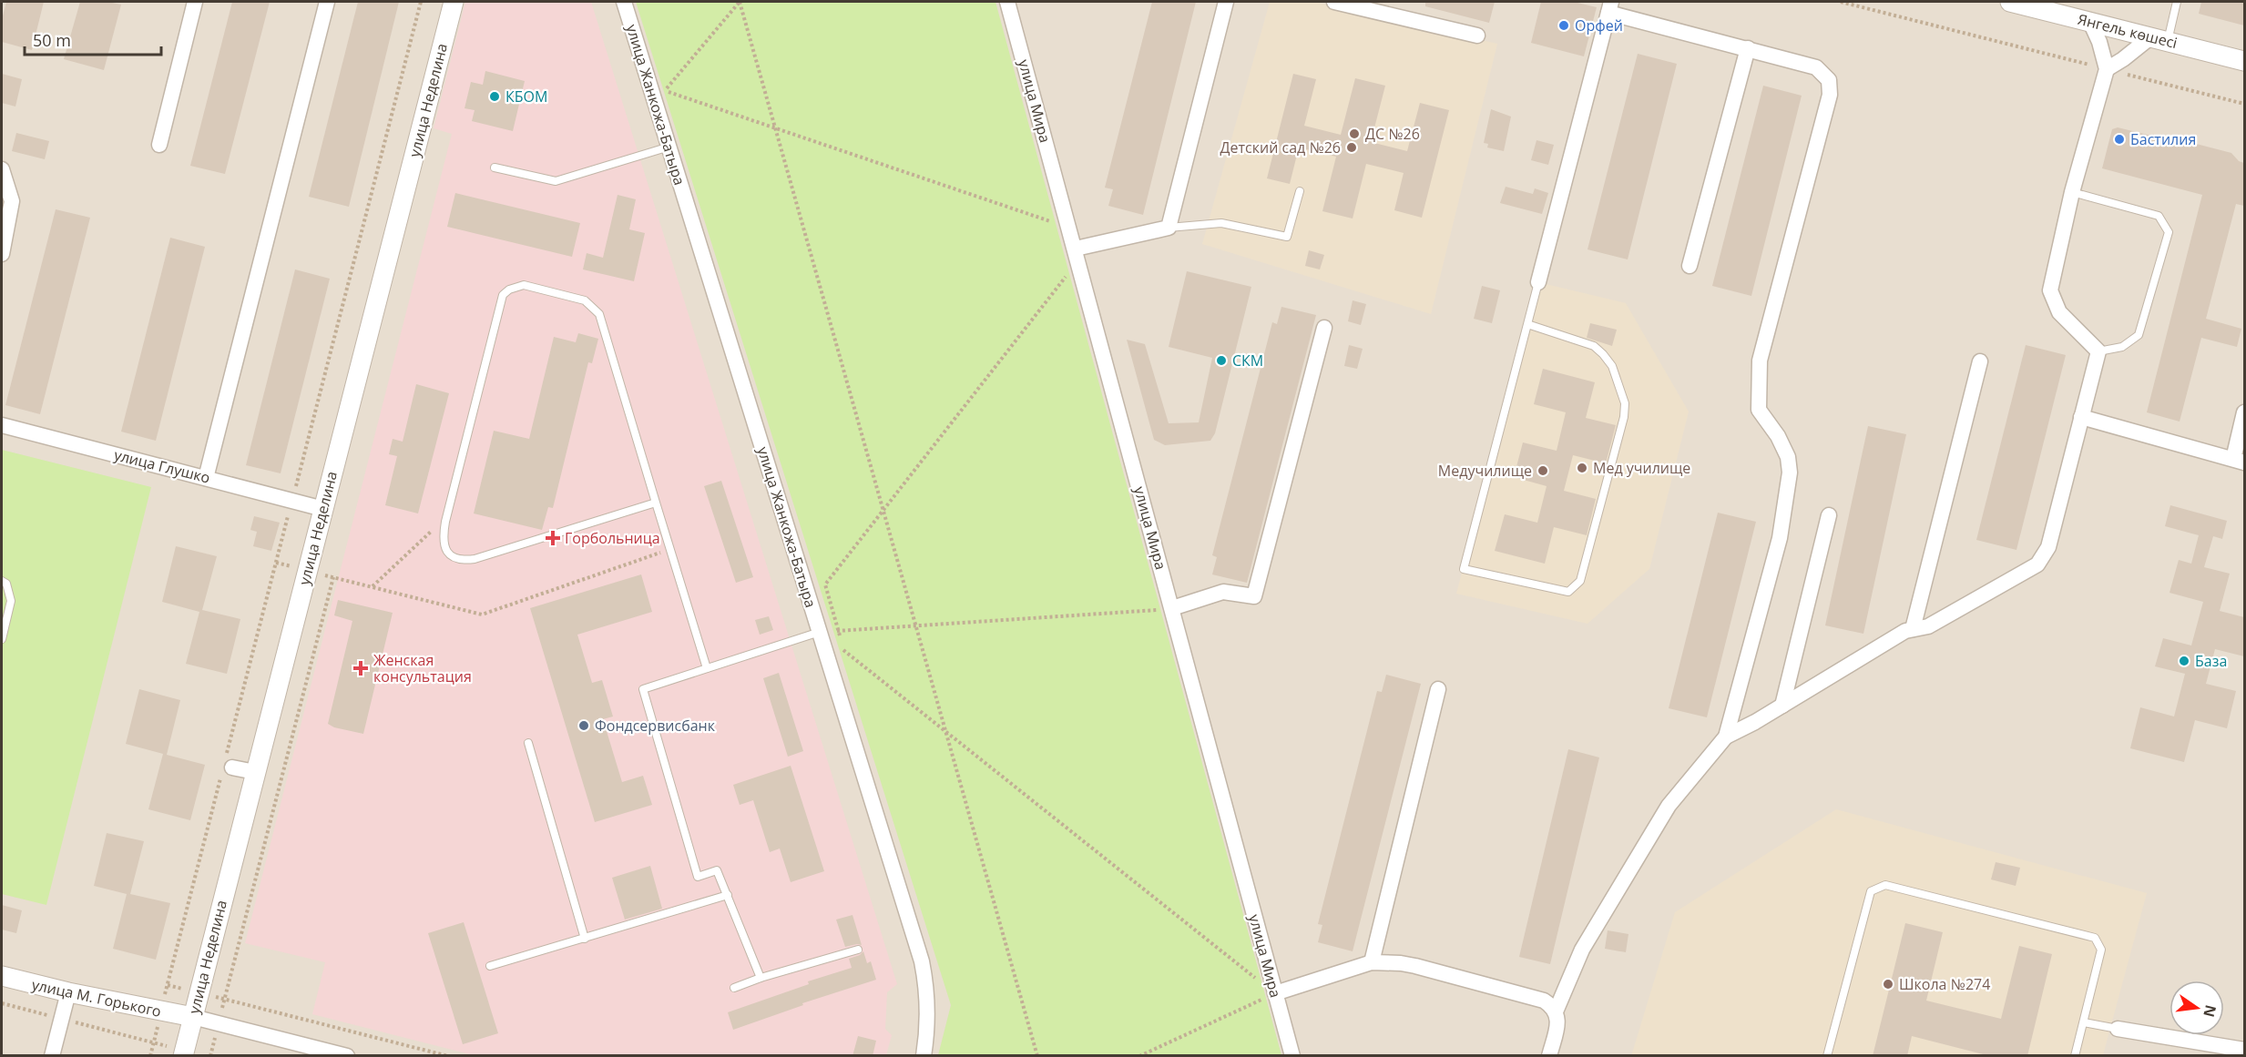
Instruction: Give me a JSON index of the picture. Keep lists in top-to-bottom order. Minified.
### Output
{"streets":{"street":["Янгель көшесі","улица Неделина","улица Мира","улица Жанкожа-Батыра","улица Глушко","улица М. Горького"]},"crossings":[["улица Неделина","улица Глушко"],["улица Неделина","улица М. Горького"]],"places":{"other":["Орфей","КБОМ","ДС №26","Бастилия","Детский сад №26","СКМ","Мед училище","Медучилище","База","Фондсервисбанк","Школа №274"],"health":["Горбольница","Женская консультация"]},"scale_bar":"50 m","north":"right"}
